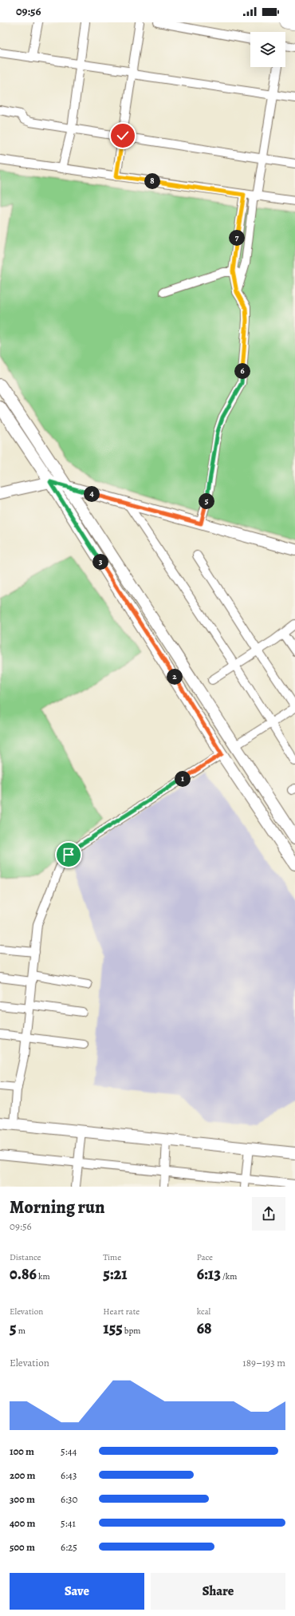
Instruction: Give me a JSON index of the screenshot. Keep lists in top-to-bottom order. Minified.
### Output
{"page":{"status":"09:56","pins":["8","7","6","4","5","3","2","1"],"heading":["Morning run","09:56"],"stats":[["Distance","0.86 km"],["Time","5:21"],["Pace","6:13 /km"],["Elevation","5 m"],["Heart rate","155 bpm"],["kcal","68"]],"chart":["Elevation","189–193 m"],"list":[{"name":"100 m","note":"5:44"},{"name":"200 m","note":"6:43"},{"name":"300 m","note":"6:30"},{"name":"400 m","note":"5:41"},{"name":"500 m","note":"6:25"}],"buttons":["Save","Share"]}}
